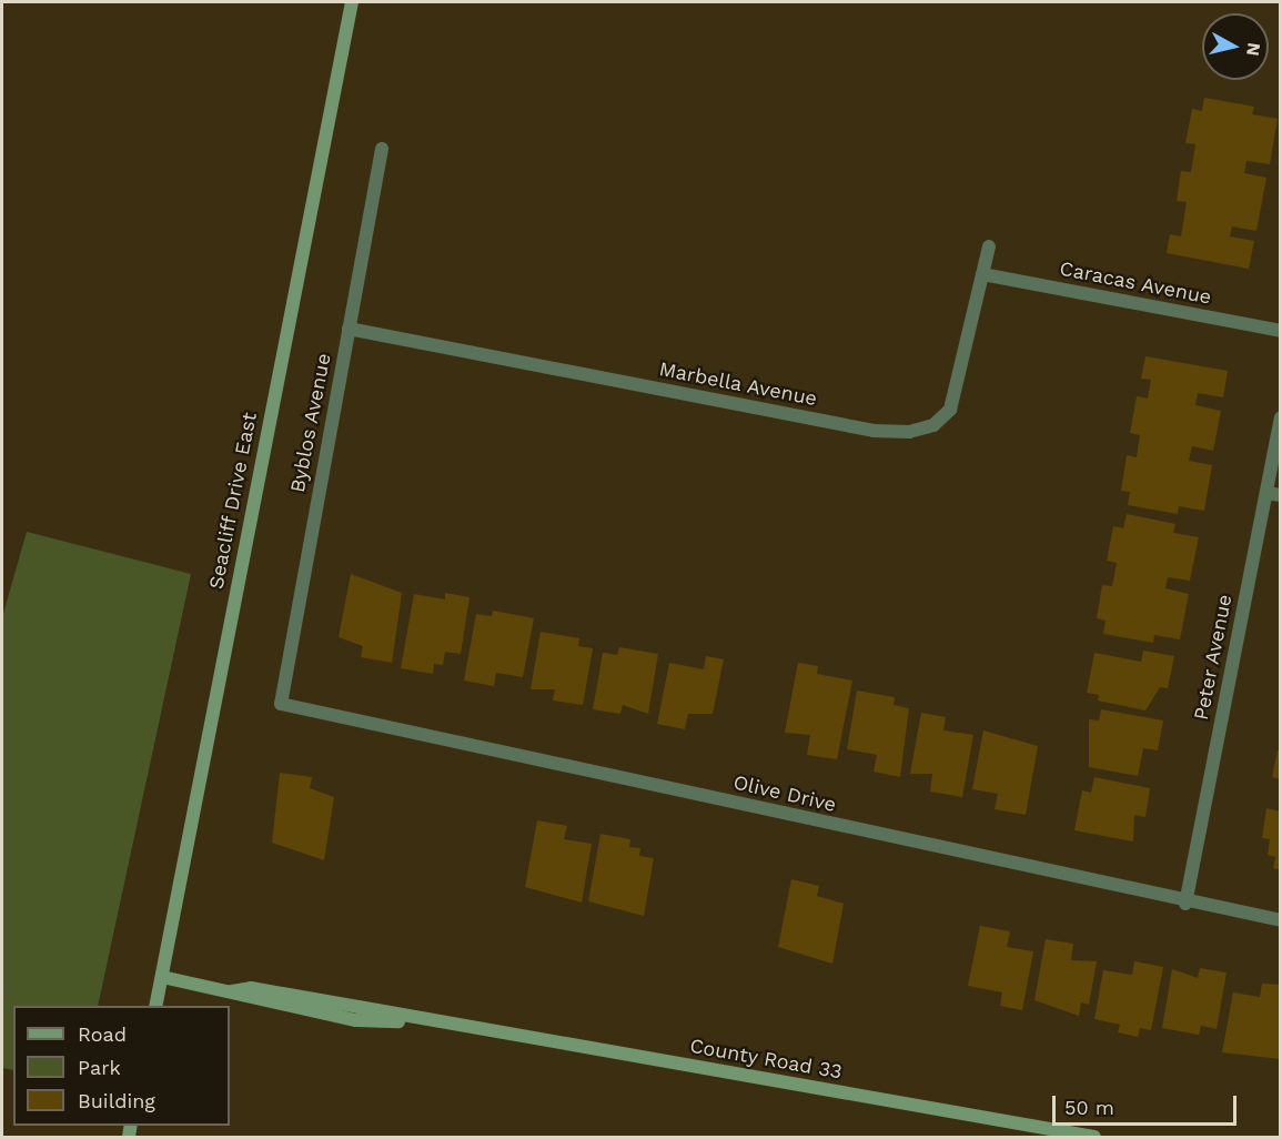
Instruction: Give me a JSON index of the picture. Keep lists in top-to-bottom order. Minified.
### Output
{"streets":{"main road":["Seacliff Drive East","County Road 33"],"street":["Caracas Avenue","Marbella Avenue","Byblos Avenue","Peter Avenue","Olive Drive"]},"crossings":[["Caracas Avenue","Marbella Avenue"],["Marbella Avenue","Byblos Avenue"],["Byblos Avenue","Olive Drive"],["Seacliff Drive East","County Road 33"],["Peter Avenue","Olive Drive"]],"legend":["Road","Park","Building"],"scale_bar":"50 m","north":"right"}
